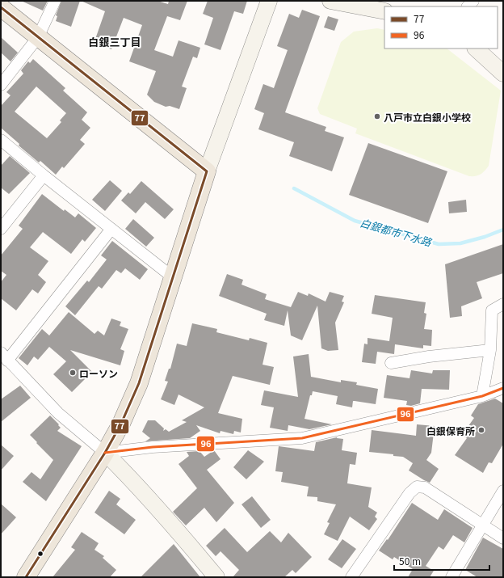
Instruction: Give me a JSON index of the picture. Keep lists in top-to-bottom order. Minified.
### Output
{"districts":["白銀三丁目"],"water":["白銀都市下水路"],"places":["八戸市立白銀小学校","ローソン","白銀保育所"],"lines":["transit line 77","transit line 96"],"legend":["77","96"],"scale_bar":"50 m"}
